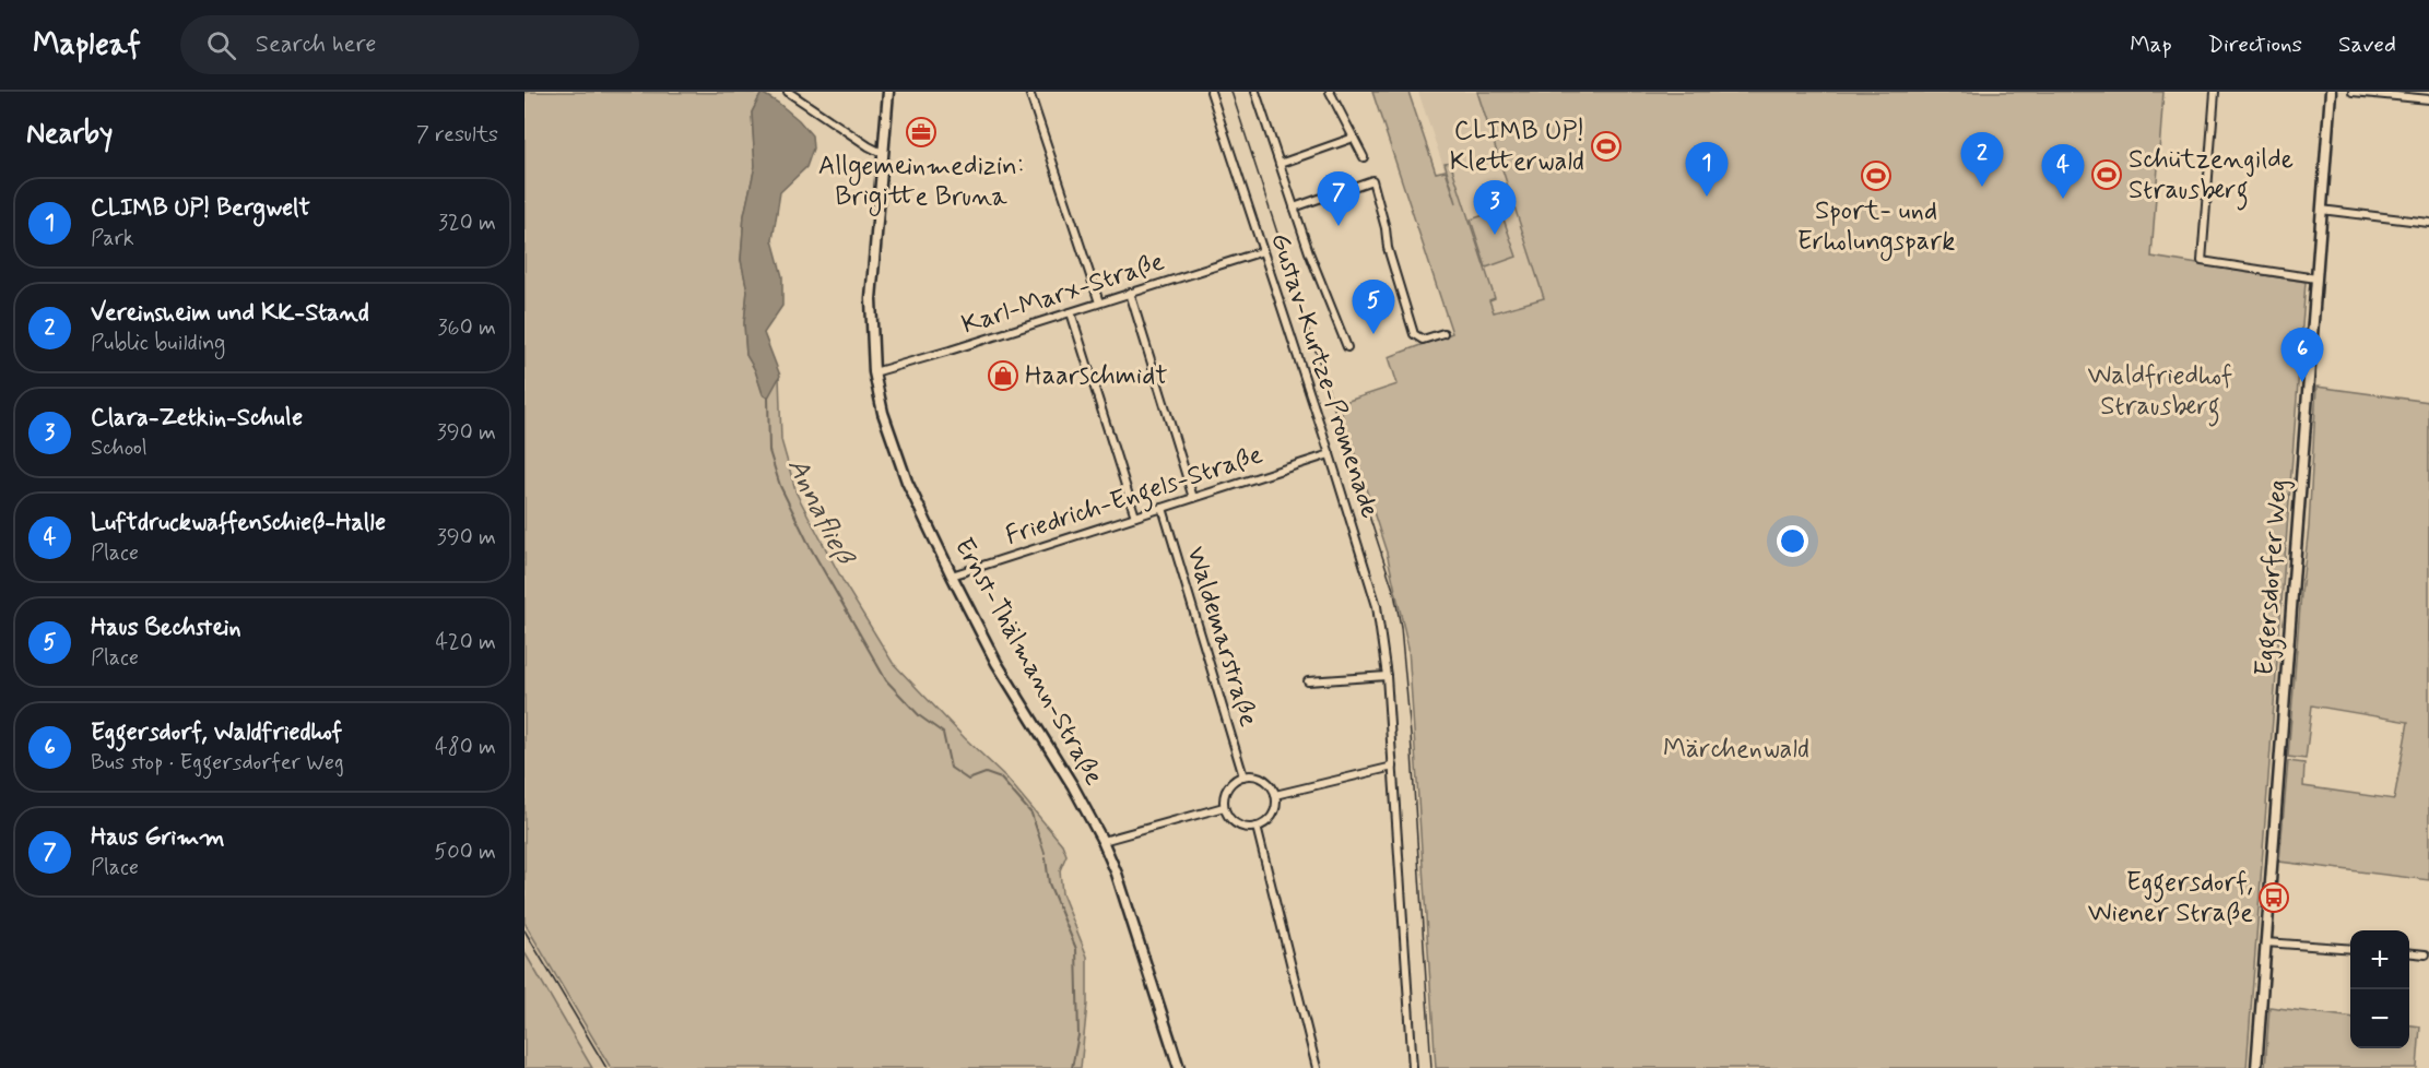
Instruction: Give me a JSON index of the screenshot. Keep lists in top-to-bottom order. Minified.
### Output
{"streets":{"main road":["Eggersdorfer Weg","Ernst-Thälmann-Straße"],"street":["Karl-Marx-Straße","Gustav-Kurtze-Promenade","Friedrich-Engels-Straße","Waldemarstraße"]},"crossings":[["Karl-Marx-Straße","Gustav-Kurtze-Promenade"],["Karl-Marx-Straße","Ernst-Thälmann-Straße"],["Gustav-Kurtze-Promenade","Friedrich-Engels-Straße"],["Friedrich-Engels-Straße","Waldemarstraße"],["Friedrich-Engels-Straße","Ernst-Thälmann-Straße"]],"water":["Annafließ"],"parks":["Waldfriedhof Strausberg","Märchenwald"],"places":{"office":["Allgemeinmedizin: Brigitte Bruna"],"sports":["CLIMB UP! Kletterwald","Schützengilde Strausberg","Sport- und Erholungspark"],"shop":["Haarschmidt"],"bus stop":["Eggersdorf, Wiener Straße"]},"page":{"header":"Mapleaf","search":"Search here","nav":["Map","Directions","Saved"],"heading":["Nearby","7 results"],"pins":["2","1","4","7","3","5","6"],"list":[{"mark":"1","name":"CLIMB UP! Bergwelt","note":"Park","value":"320 m"},{"mark":"2","name":"Vereinsheim und KK-Stand","note":"Public building","value":"360 m"},{"mark":"3","name":"Clara-Zetkin-Schule","note":"School","value":"390 m"},{"mark":"4","name":"Luftdruckwaffenschieß-Halle","note":"Place","value":"390 m"},{"mark":"5","name":"Haus Bechstein","note":"Place","value":"420 m"},{"mark":"6","name":"Eggersdorf, Waldfriedhof","note":"Bus stop · Eggersdorfer Weg","value":"480 m"},{"mark":"7","name":"Haus Grimm","note":"Place","value":"500 m"}],"map_buttons":["+","−"]}}
